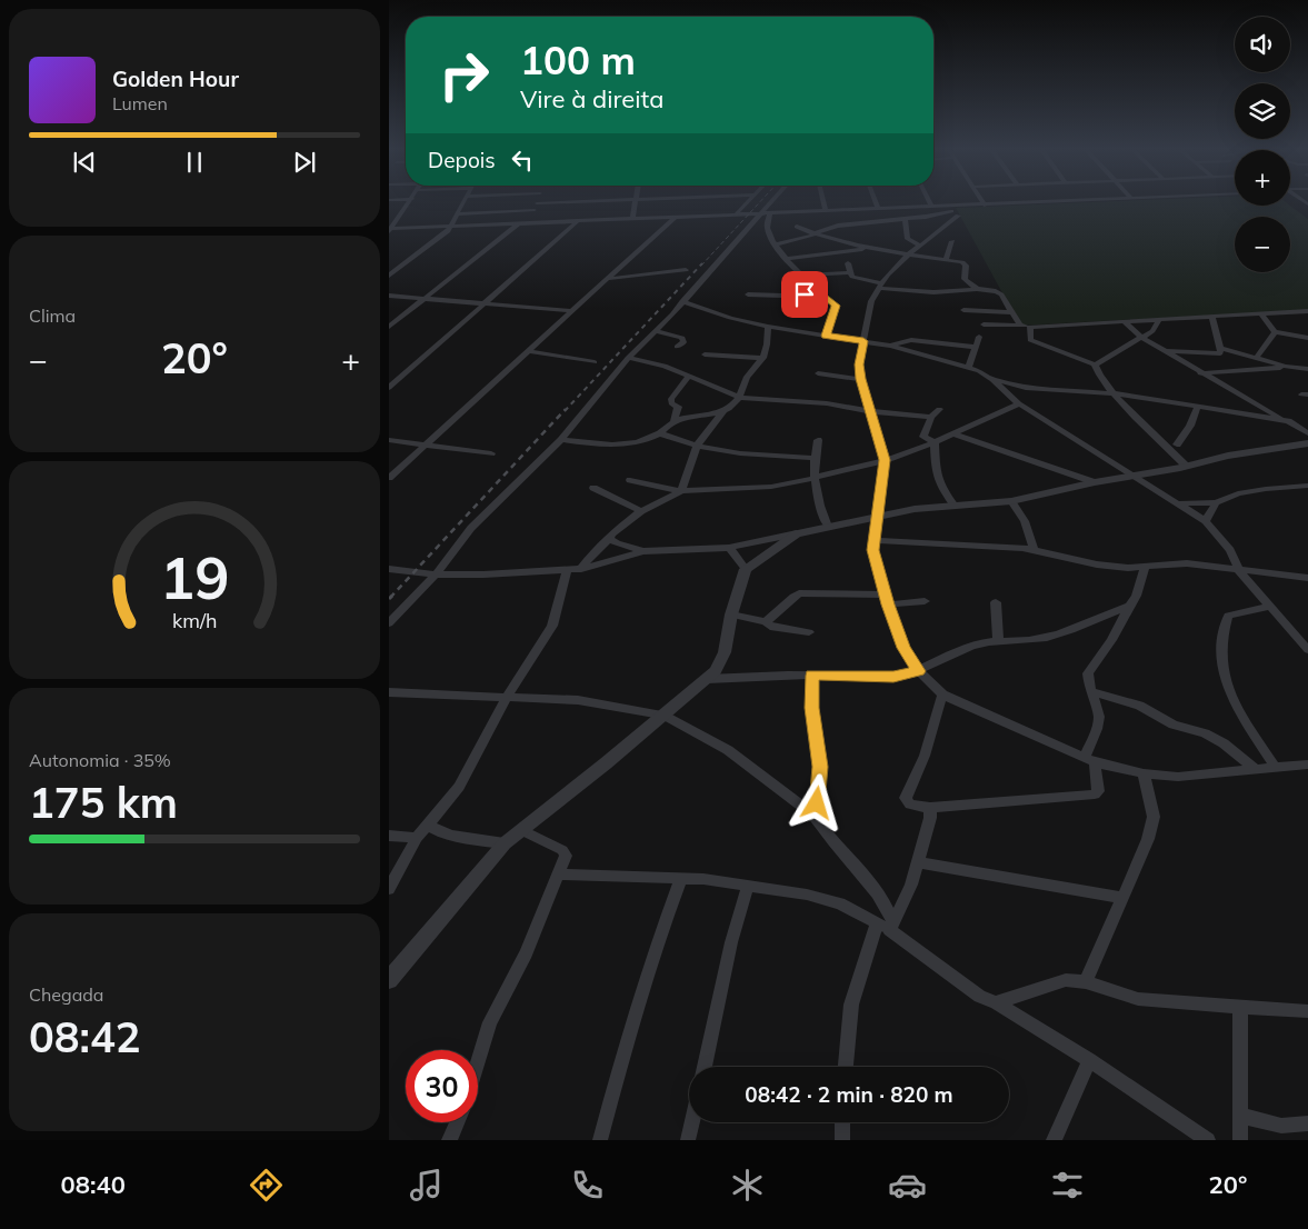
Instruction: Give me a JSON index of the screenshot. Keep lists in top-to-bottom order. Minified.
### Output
{"page":{"map_buttons":["+","−"],"turn":["100 m","Vire à direita"],"song":["Golden Hour","Lumen"],"then":"Depois","tile":["Clima",["Autonomia · 35%","175 km"],["Chegada","08:42"]],"heat":["−","20°","+"],"limit":"30","trip":"08:42 · 2 min · 820 m","tabs":["08:40","20°"],"gauge":["19","km/h"]}}
